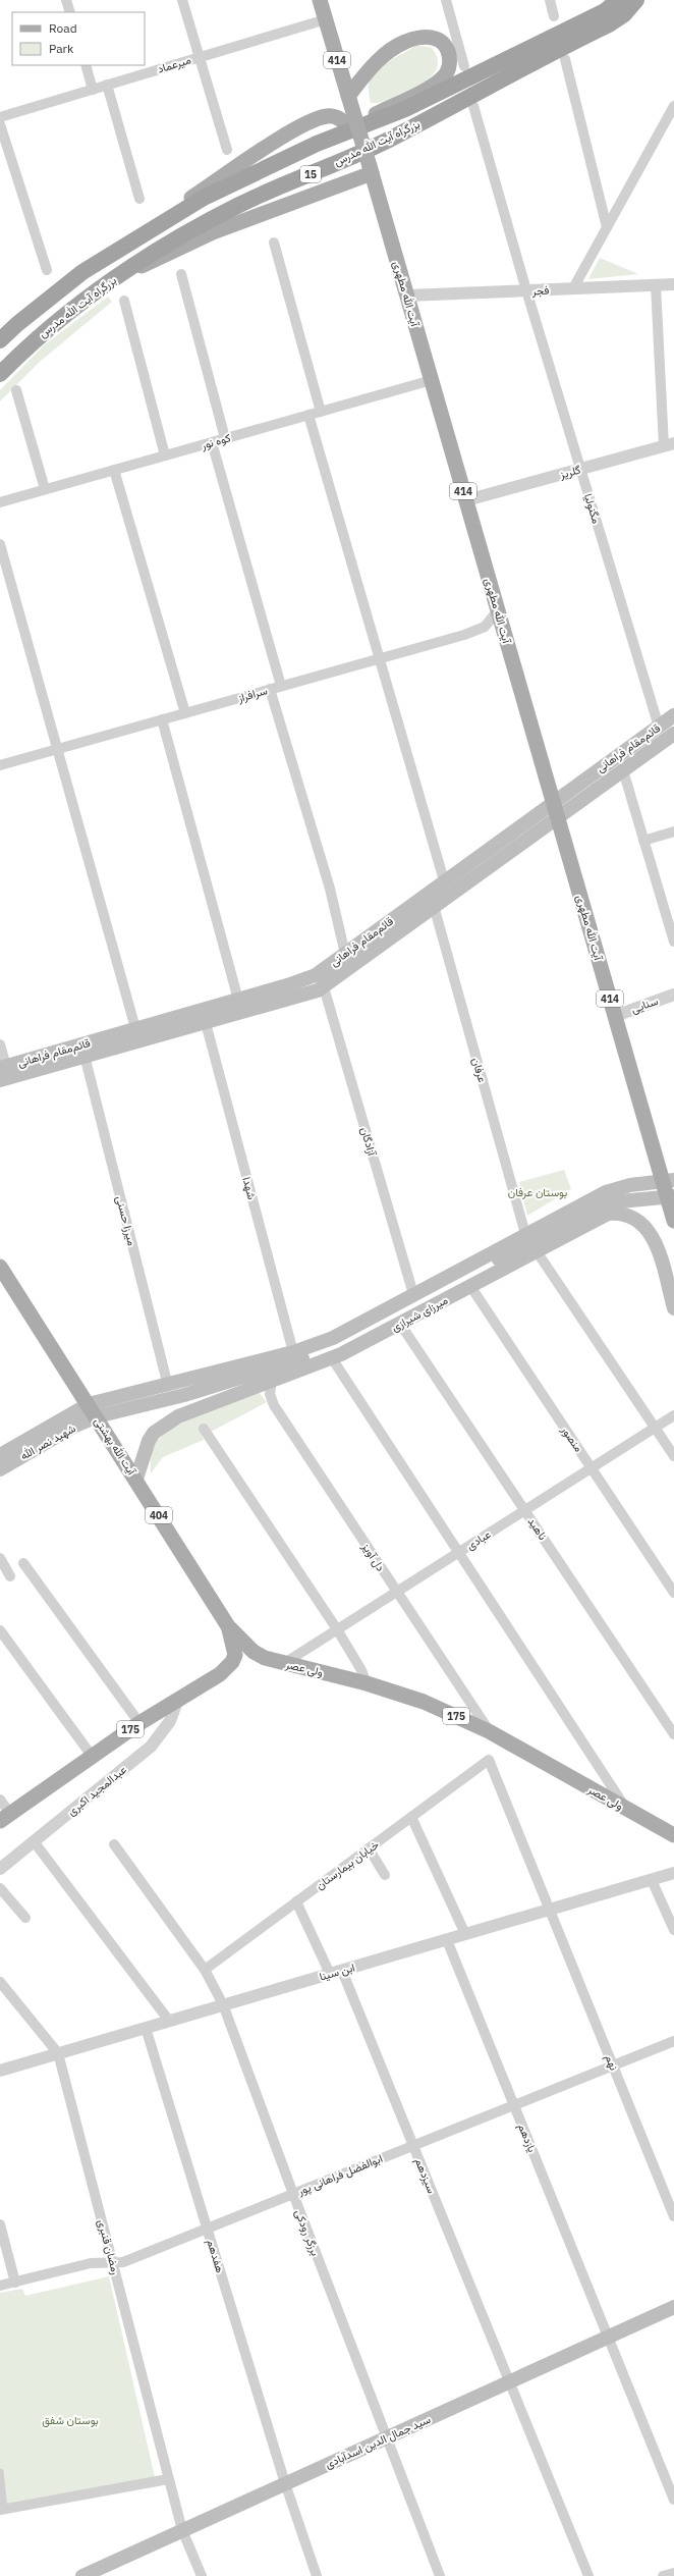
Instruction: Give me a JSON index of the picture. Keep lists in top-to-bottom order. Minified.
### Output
{"streets":{"highway":["بزرگراه آیت الله مدرس","15"],"main road":["414","آیت الله مطهری","قائم‌مقام فراهانی","میرزای شیرازی","شهید نصر الله","آیت الله بهشتی","404","ولی عصر","175","سید جمال الدین اسدآبادی"],"street":["میرعماد","فجر","کوه نور","گلریز","مگنولیا","سرافراز","سنایی","عرفان","آزادگان","شهدا","میرزا حسنی","منصور","ناهید","عبادی","دل آویز","عبدالمجید اکبری","خیابان بیمارستان","ابن سینا","نهم","یازدهم","ابوالفضل فراهانی پور","سیزدهم","برزگر رودکی","رمضان قنبری","هفدهم"]},"crossings":[["414","میرعماد"],["414","آیت الله مطهری"],["فجر","آیت الله مطهری"],["فجر","مگنولیا"],["آیت الله مطهری","کوه نور"],["آیت الله مطهری","گلریز"],["آیت الله مطهری","سرافراز"],["آیت الله مطهری","قائم‌مقام فراهانی"],["آیت الله مطهری","سنایی"],["آیت الله مطهری","میرزای شیرازی"],["گلریز","مگنولیا"],["مگنولیا","قائم‌مقام فراهانی"],["قائم‌مقام فراهانی","عرفان"],["قائم‌مقام فراهانی","آزادگان"],["قائم‌مقام فراهانی","شهدا"],["قائم‌مقام فراهانی","میرزا حسنی"],["عرفان","میرزای شیرازی"],["آزادگان","میرزای شیرازی"],["شهدا","میرزای شیرازی"],["میرزا حسنی","میرزای شیرازی"],["میرزای شیرازی","منصور"],["میرزای شیرازی","شهید نصر الله"],["میرزای شیرازی","آیت الله بهشتی"],["میرزای شیرازی","ناهید"],["میرزای شیرازی","دل آویز"],["منصور","عبادی"],["شهید نصر الله","آیت الله بهشتی"],["آیت الله بهشتی","ولی عصر"],["آیت الله بهشتی","175"],["ناهید","عبادی"],["عبادی","دل آویز"],["عبادی","ولی عصر"],["دل آویز","ولی عصر"],["ولی عصر","175"],["175","عبدالمجید اکبری"],["خیابان بیمارستان","نهم"],["خیابان بیمارستان","برزگر رودکی"],["ابن سینا","نهم"],["ابن سینا","یازدهم"],["ابن سینا","سیزدهم"],["ابن سینا","برزگر رودکی"],["ابن سینا","رمضان قنبری"],["ابن سینا","هفدهم"],["نهم","ابوالفضل فراهانی پور"],["یازدهم","ابوالفضل فراهانی پور"],["یازدهم","سید جمال الدین اسدآبادی"],["ابوالفضل فراهانی پور","سیزدهم"],["ابوالفضل فراهانی پور","برزگر رودکی"],["ابوالفضل فراهانی پور","رمضان قنبری"],["ابوالفضل فراهانی پور","هفدهم"],["سیزدهم","سید جمال الدین اسدآبادی"],["برزگر رودکی","سید جمال الدین اسدآبادی"],["رمضان قنبری","سید جمال الدین اسدآبادی"],["هفدهم","سید جمال الدین اسدآبادی"]],"parks":["بوستان عرفان","بوستان شفق"],"legend":["Road","Park"]}
